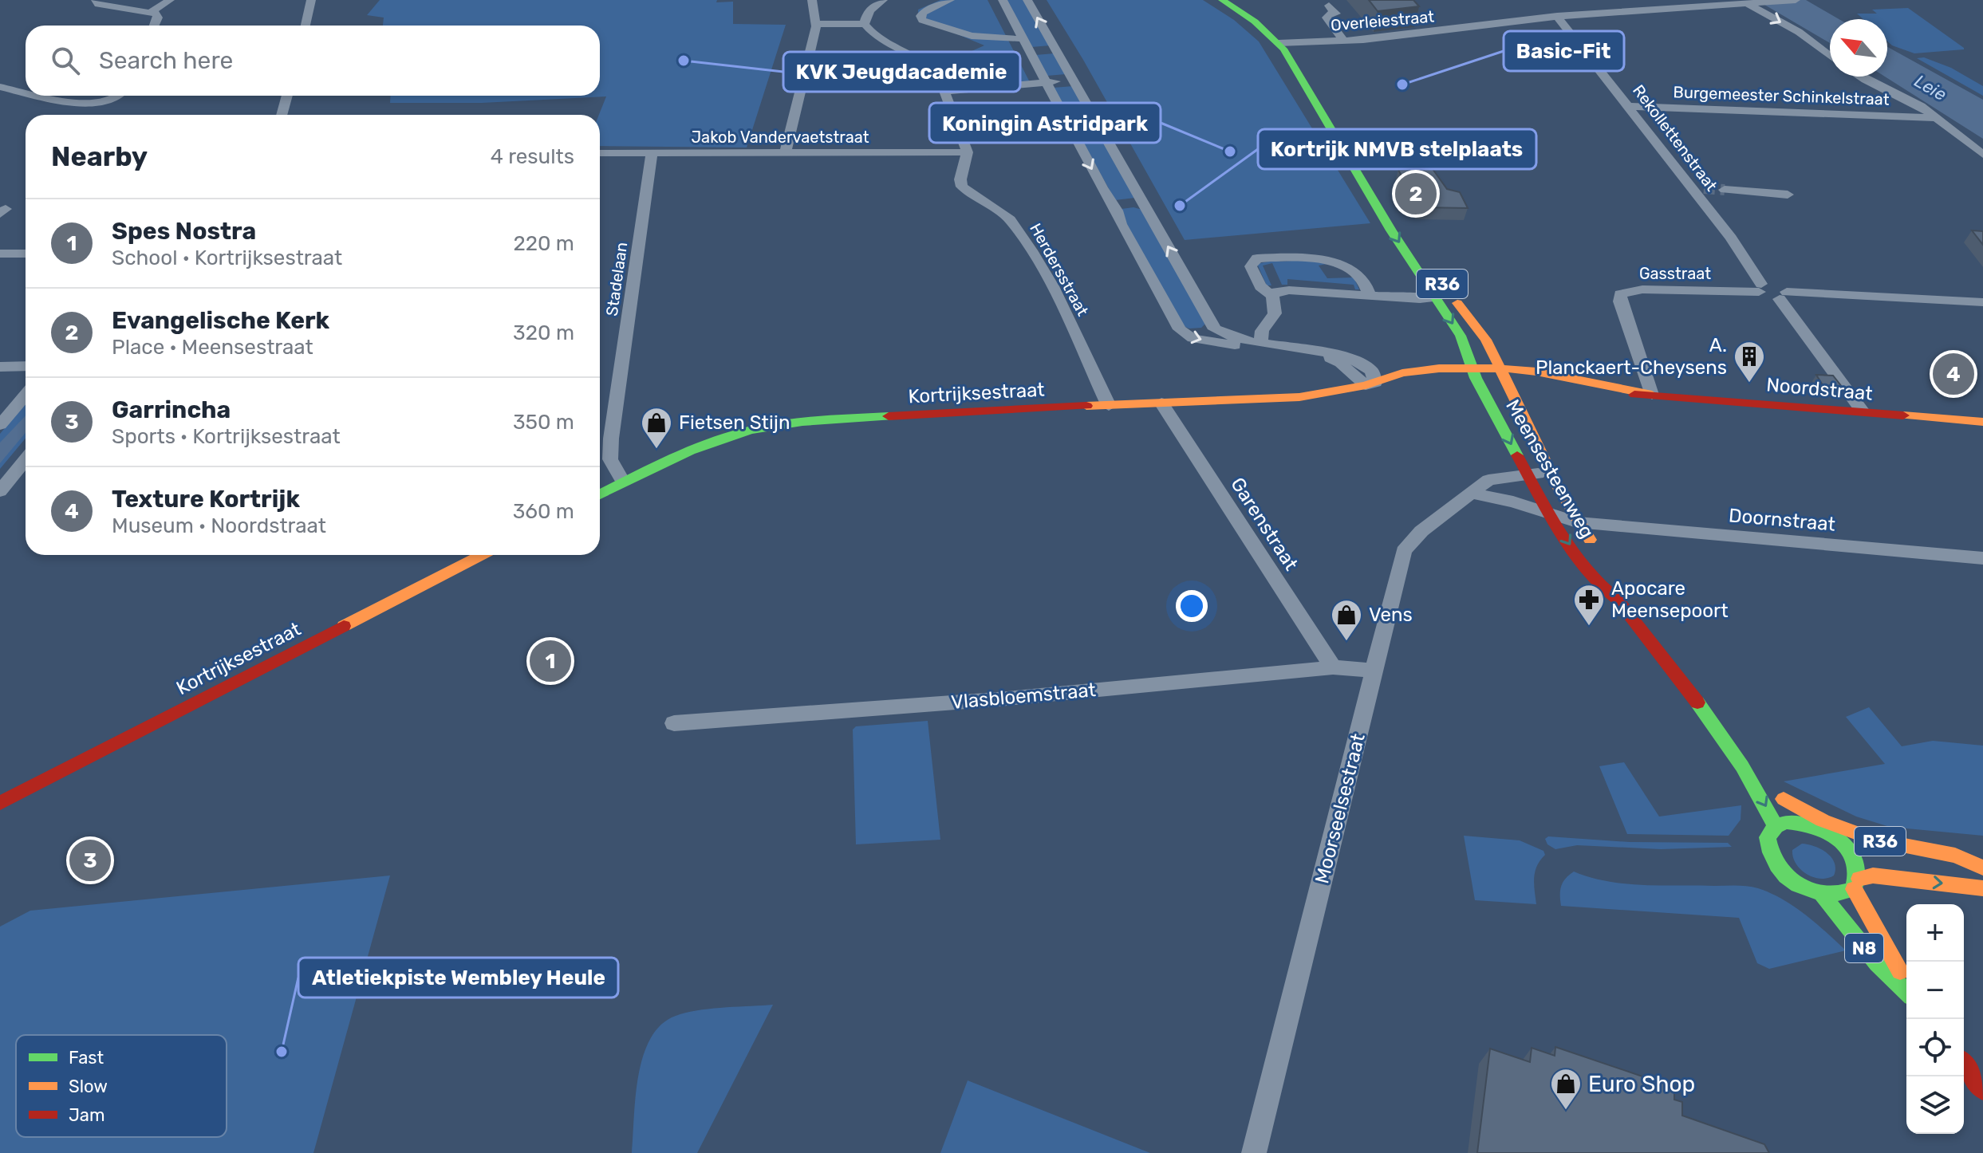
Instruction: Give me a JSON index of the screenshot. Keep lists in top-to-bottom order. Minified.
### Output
{"streets":{"main road":["R36","Noordstraat","Kortrijksestraat","Meensesteenweg","N8"],"street":["Overleiestraat","Burgemeester Schinkelstraat","Jakob Vandervaetstraat","Rekollettenstraat","Herdersstraat","Gasstraat","Stadelaan","Doornstraat","Garenstraat","Vlasbloemstraat","Moorseelsestraat"]},"crossings":[["Overleiestraat","Rekollettenstraat"],["Overleiestraat","R36"],["Burgemeester Schinkelstraat","Rekollettenstraat"],["Jakob Vandervaetstraat","Herdersstraat"],["Jakob Vandervaetstraat","Stadelaan"],["Rekollettenstraat","Gasstraat"],["Herdersstraat","Kortrijksestraat"],["Gasstraat","Noordstraat"],["Stadelaan","Kortrijksestraat"],["R36","Noordstraat"],["R36","Kortrijksestraat"],["R36","Meensesteenweg"],["R36","N8"],["Noordstraat","Kortrijksestraat"],["Noordstraat","Meensesteenweg"],["Kortrijksestraat","Garenstraat"],["Meensesteenweg","Doornstraat"],["Meensesteenweg","N8"],["Garenstraat","Vlasbloemstraat"],["Vlasbloemstraat","Moorseelsestraat"]],"water":["Leie"],"places":{"other":["KVK Jeugdacademie","Basic-Fit","Koningin Astridpark","Kortrijk NMVB stelplaats","Atletiekpiste Wembley Heule"],"building":["A. Planckaert-Cheysens"],"shop":["Fietsen Stijn","Vens","Euro Shop"],"pharmacy":["Apocare Meensepoort"]},"legend":["Fast","Slow","Jam"],"north":"top left","page":{"search":"Search here","heading":["Nearby","4 results"],"pins":["2","4","1","3"],"list":[{"mark":"1","name":"Spes Nostra","note":"School · Kortrijksestraat","value":"220 m"},{"mark":"2","name":"Evangelische Kerk","note":"Place · Meensestraat","value":"320 m"},{"mark":"3","name":"Garrincha","note":"Sports · Kortrijksestraat","value":"350 m"},{"mark":"4","name":"Texture Kortrijk","note":"Museum · Noordstraat","value":"360 m"}],"map_buttons":["+","−"]}}
